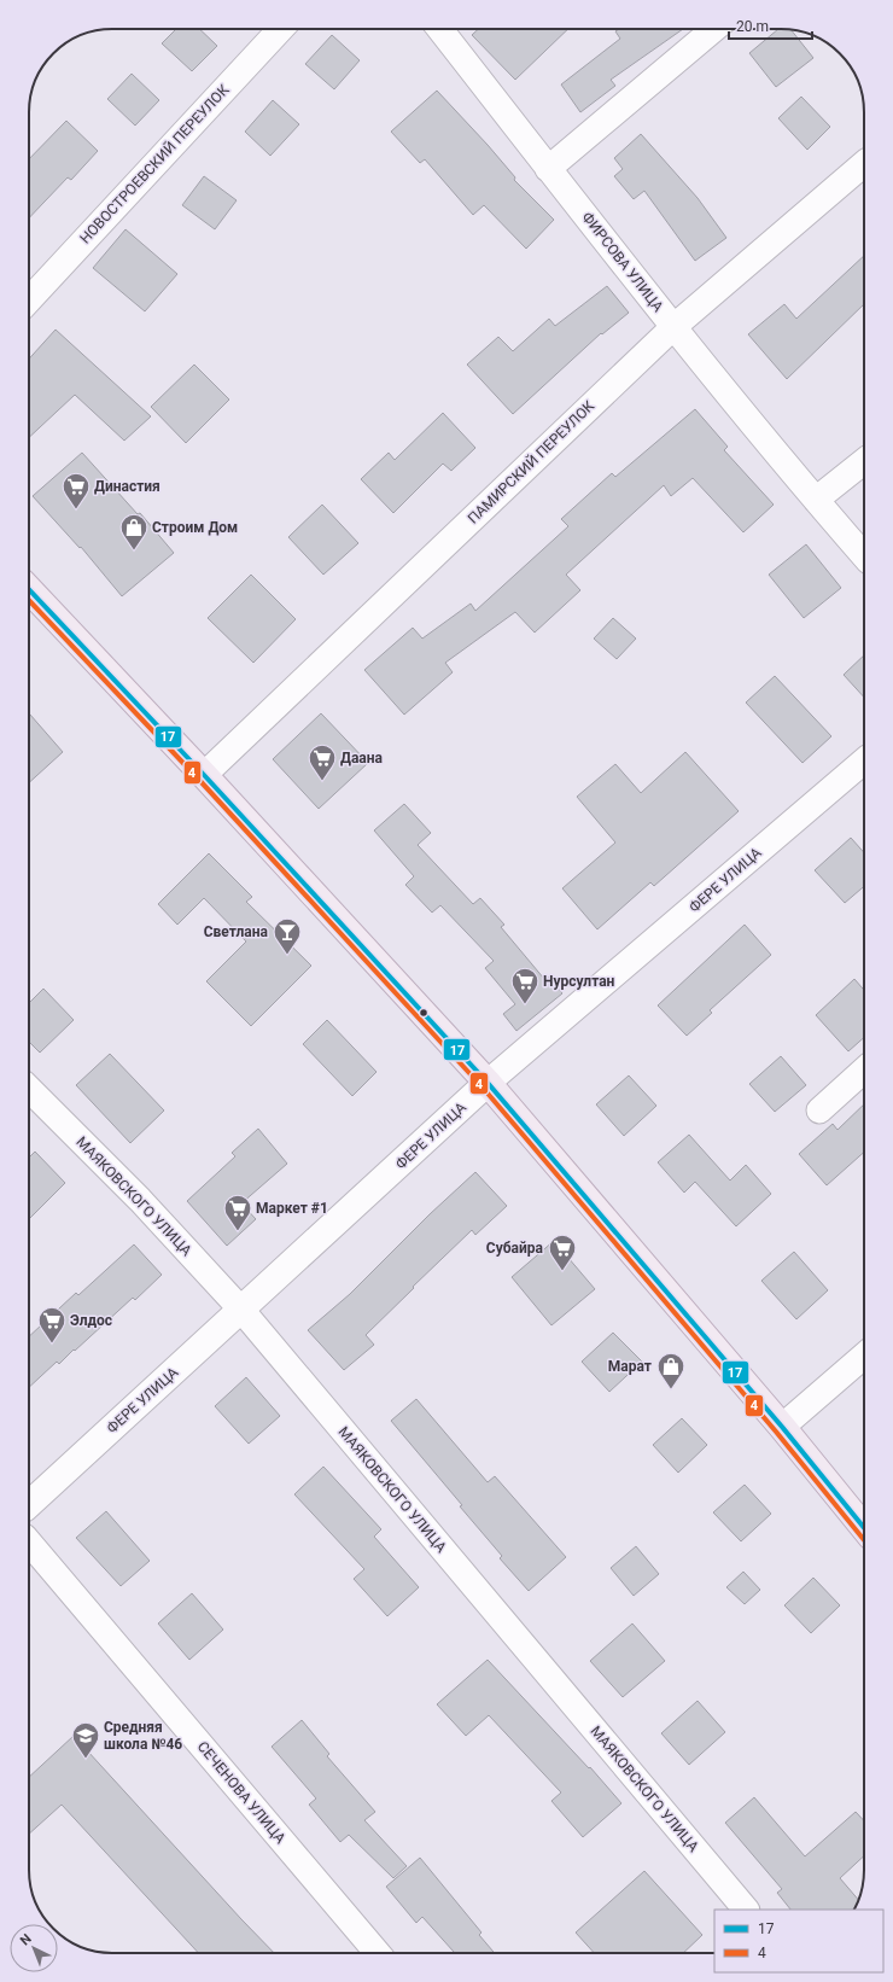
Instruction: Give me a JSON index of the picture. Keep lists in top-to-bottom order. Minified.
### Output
{"streets":{"street":["НОВОСТРОЕВСКИЙ ПЕРЕУЛОК","ФИРСОВА УЛИЦА","ПАМИРСКИЙ ПЕРЕУЛОК","ФЕРЕ УЛИЦА","МАЯКОВСКОГО УЛИЦА","СЕЧЕНОВА УЛИЦА"]},"crossings":[["ФИРСОВА УЛИЦА","ПАМИРСКИЙ ПЕРЕУЛОК"],["ФЕРЕ УЛИЦА","МАЯКОВСКОГО УЛИЦА"]],"places":{"supermarket":["Династия","Даана","Нурсултан","Маркет #1","Субайра","Элдос"],"shop":["Строим Дом","Марат"],"bar":["Светлана"],"school or university":["Средняя школа №46"]},"lines":["transit line 17","transit line 4"],"legend":["17","4"],"scale_bar":"20 m","north":"top left"}
